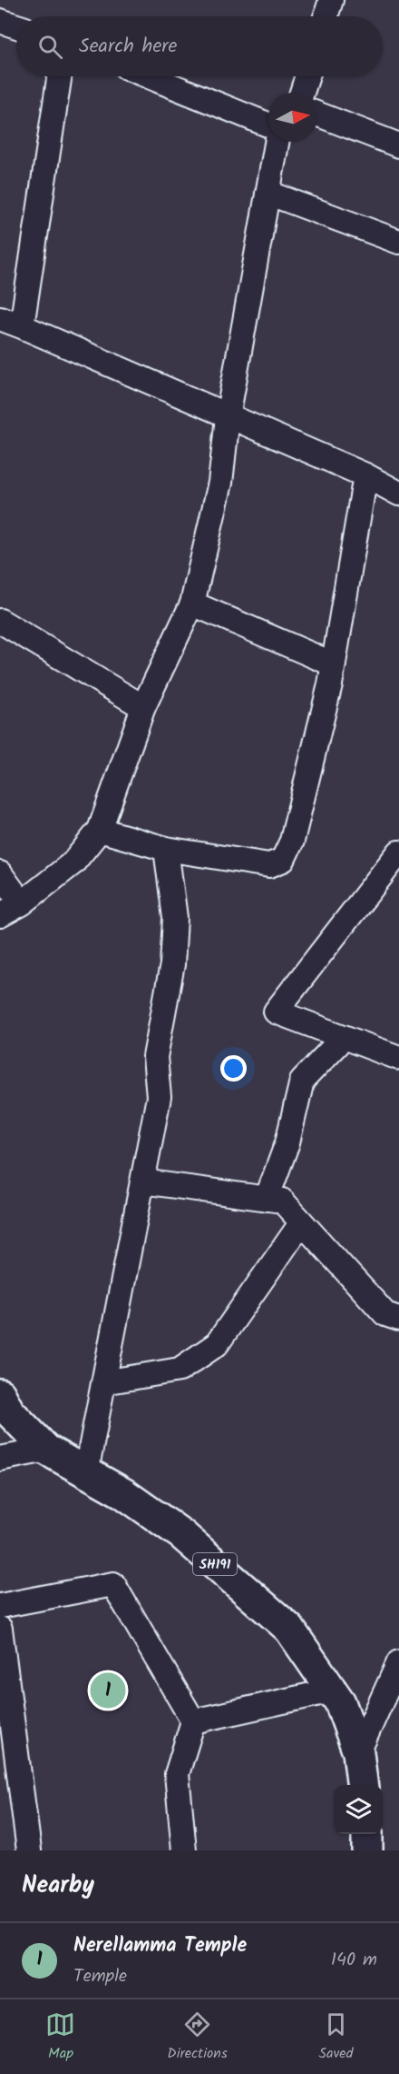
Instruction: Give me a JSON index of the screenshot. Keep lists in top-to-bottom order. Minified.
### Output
{"streets":{"main road":["SH191"]},"north":"right","page":{"search":"Search here","pins":"1","heading":"Nearby","list":[{"mark":"1","name":"Nerellamma Temple","note":"Temple","value":"140 m"}],"nav":["Map","Directions","Saved"]}}
